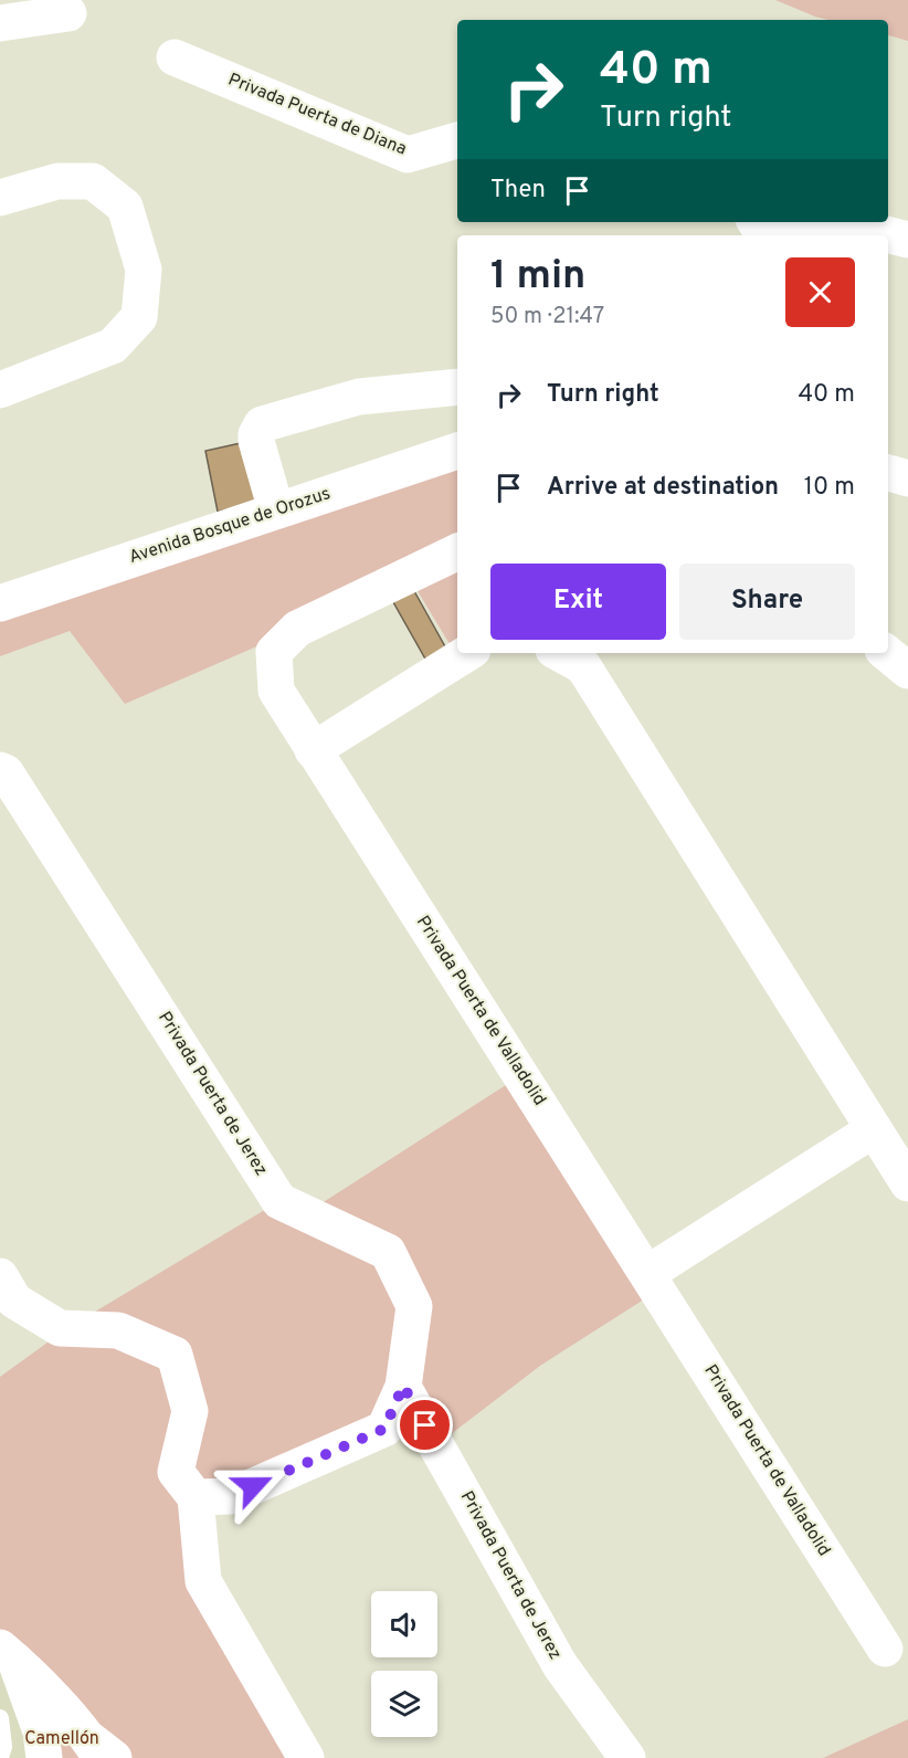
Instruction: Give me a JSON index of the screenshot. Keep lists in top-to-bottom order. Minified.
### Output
{"streets":{"street":["Privada Puerta de Diana","Avenida Bosque de Orozus","Privada Puerta de Valladolid","Privada Puerta de Jerez"]},"parks":["Camellón"],"page":{"turn":["40 m","Turn right"],"then":"Then","heading":["1 min","50 m · 21:47"],"list":[{"name":"Turn right","value":"40 m"},{"name":"Arrive at destination","value":"10 m"}],"buttons":["Exit","Share"]}}
